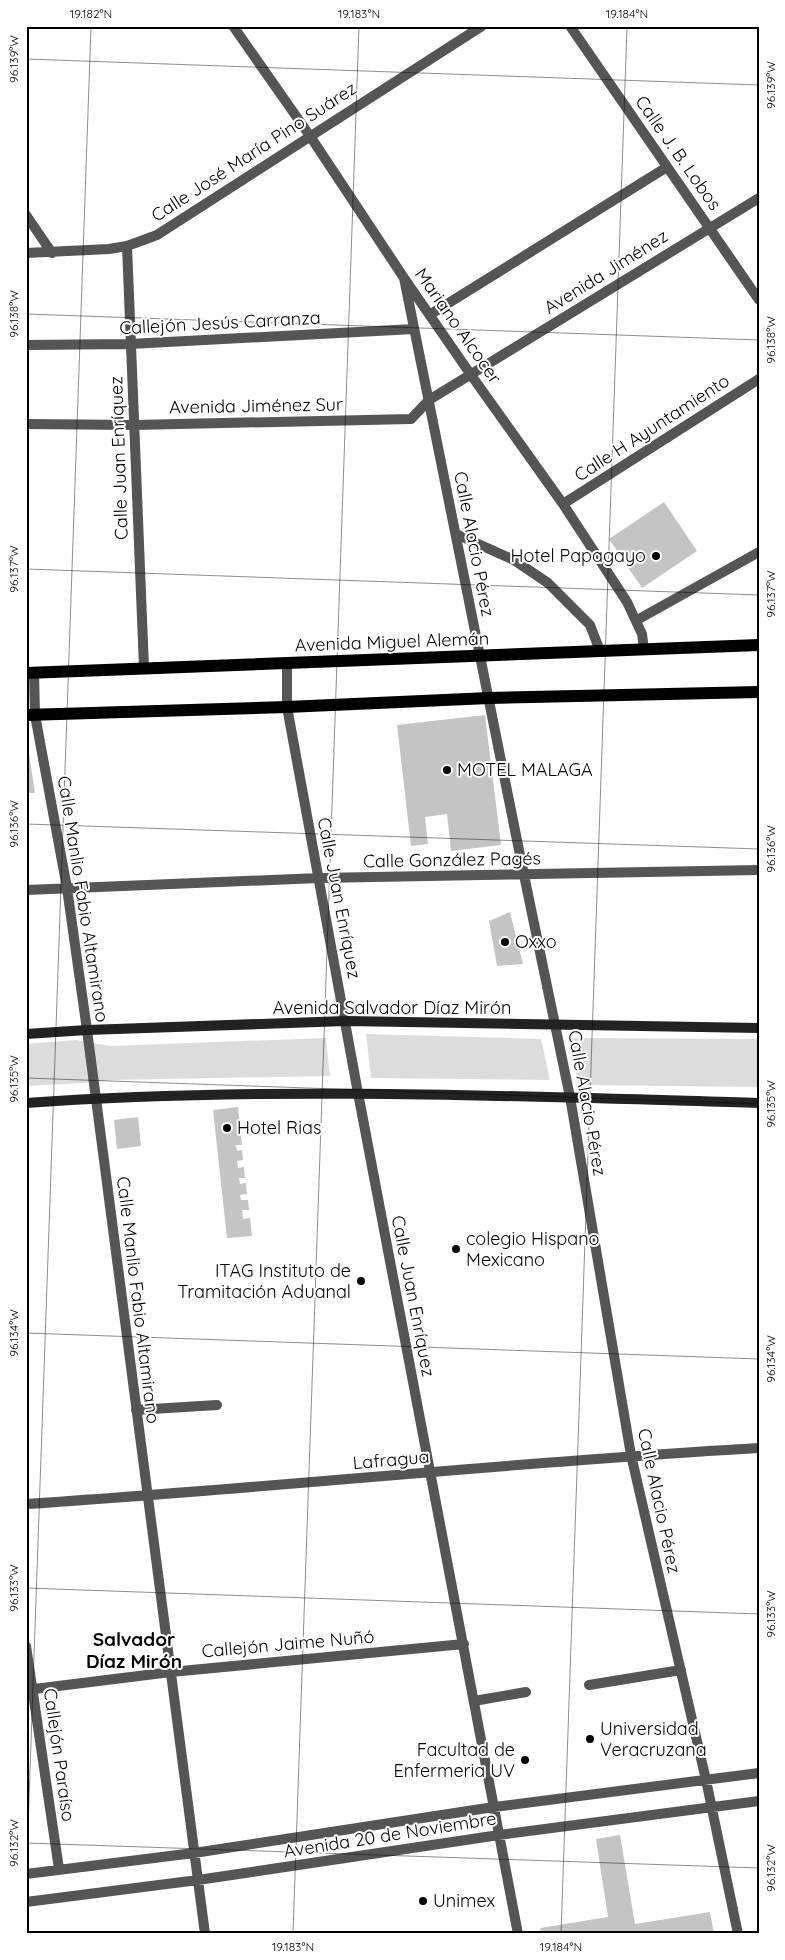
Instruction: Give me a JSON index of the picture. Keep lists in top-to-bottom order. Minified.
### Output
{"streets":{"main road":["Avenida Miguel Alemán","Avenida Salvador Díaz Mirón"],"street":["Calle José María Pino Suárez","Calle J. B. Lobos","Avenida Jiménez","Callejón Jesús Carranza","Mariano Alcocer","Avenida Jiménez Sur","Calle H Ayuntamiento","Calle Juan Enríquez","Calle Alacio Pérez","Calle González Pagés","Calle Manlio Fabio Altamirano","Lafragua","Callejón Jaime Nuñó","Callejón Paraíso","Avenida 20 de Noviembre"]},"crossings":[["Calle José María Pino Suárez","Mariano Alcocer"],["Calle José María Pino Suárez","Calle Juan Enríquez"],["Calle J. B. Lobos","Avenida Jiménez"],["Avenida Jiménez","Mariano Alcocer"],["Avenida Jiménez","Avenida Jiménez Sur"],["Callejón Jesús Carranza","Calle Juan Enríquez"],["Callejón Jesús Carranza","Calle Alacio Pérez"],["Mariano Alcocer","Avenida Jiménez Sur"],["Mariano Alcocer","Calle H Ayuntamiento"],["Mariano Alcocer","Calle Alacio Pérez"],["Mariano Alcocer","Avenida Miguel Alemán"],["Avenida Jiménez Sur","Calle Juan Enríquez"],["Avenida Jiménez Sur","Calle Alacio Pérez"],["Calle Juan Enríquez","Avenida Miguel Alemán"],["Calle Juan Enríquez","Calle González Pagés"],["Calle Juan Enríquez","Avenida Salvador Díaz Mirón"],["Calle Juan Enríquez","Lafragua"],["Calle Juan Enríquez","Callejón Jaime Nuñó"],["Calle Juan Enríquez","Avenida 20 de Noviembre"],["Calle Alacio Pérez","Avenida Miguel Alemán"],["Calle Alacio Pérez","Calle González Pagés"],["Calle Alacio Pérez","Avenida Salvador Díaz Mirón"],["Calle Alacio Pérez","Lafragua"],["Calle Alacio Pérez","Avenida 20 de Noviembre"],["Avenida Miguel Alemán","Calle Manlio Fabio Altamirano"],["Calle González Pagés","Calle Manlio Fabio Altamirano"],["Calle Manlio Fabio Altamirano","Avenida Salvador Díaz Mirón"],["Calle Manlio Fabio Altamirano","Lafragua"],["Calle Manlio Fabio Altamirano","Callejón Jaime Nuñó"],["Calle Manlio Fabio Altamirano","Avenida 20 de Noviembre"],["Callejón Jaime Nuñó","Callejón Paraíso"],["Callejón Paraíso","Avenida 20 de Noviembre"]],"districts":["Salvador Díaz Mirón"],"places":["Hotel Papagayo","MOTEL MALAGA","Oxxo","Hotel Rias","colegio Hispano Mexicano","ITAG Instituto de Tramitación Aduanal","Universidad Veracruzana","Facultad de Enfermeria UV","Unimex"],"coordinates":["19.182°N","19.183°N","19.184°N","96.139°W","96.138°W","96.137°W","96.136°W","96.135°W","96.134°W","96.133°W","96.132°W"]}
